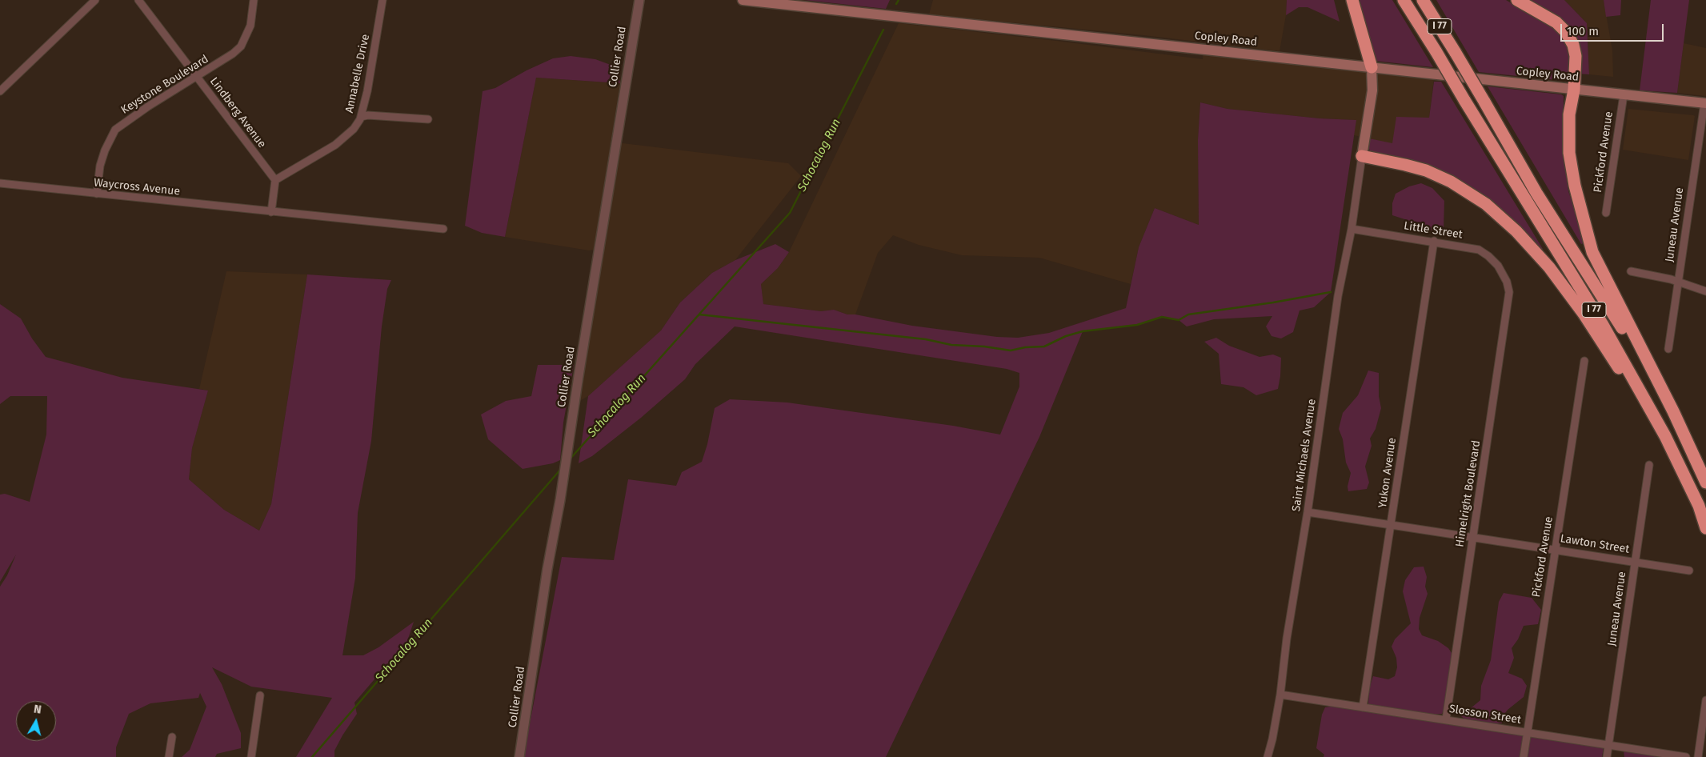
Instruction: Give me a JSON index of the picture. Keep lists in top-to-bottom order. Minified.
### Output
{"streets":{"highway":["I 77"],"main road":["Copley Road"],"street":["Collier Road","Annabelle Drive","Keystone Boulevard","Lindberg Avenue","Pickford Avenue","Waycross Avenue","Juneau Avenue","Little Street","Saint Michaels Avenue","Yukon Avenue","Himelright Boulevard","Lawton Street","Slosson Street"]},"crossings":[["Copley Road","Pickford Avenue"],["Copley Road","Juneau Avenue"],["Annabelle Drive","Lindberg Avenue"],["Keystone Boulevard","Lindberg Avenue"],["Keystone Boulevard","Waycross Avenue"],["Pickford Avenue","Lawton Street"],["Pickford Avenue","Slosson Street"],["Juneau Avenue","Lawton Street"],["Juneau Avenue","Slosson Street"],["Little Street","Saint Michaels Avenue"],["Little Street","Yukon Avenue"],["Little Street","Himelright Boulevard"],["Saint Michaels Avenue","Lawton Street"],["Saint Michaels Avenue","Slosson Street"],["Yukon Avenue","Lawton Street"],["Yukon Avenue","Slosson Street"],["Himelright Boulevard","Lawton Street"],["Himelright Boulevard","Slosson Street"]],"water":["Schocalog Run"],"scale_bar":"100 m","north":"top"}
